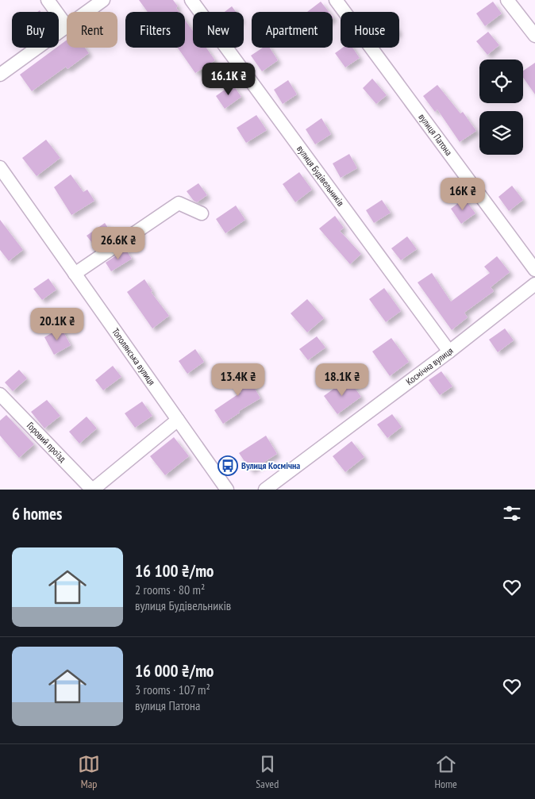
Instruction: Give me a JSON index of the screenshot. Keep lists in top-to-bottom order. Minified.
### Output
{"streets":{"street":["вулиця Патона","вулиця Будівельників","Тополянська вулиця","Космічна вулиця","Горовий проїзд"]},"crossings":[["вулиця Будівельників","Космічна вулиця"]],"places":{"bus stop":["Вулиця Космічна"]},"page":{"chip":["Buy","Rent","Filters","New","Apartment","House"],"price":["16.1K ₴","16K ₴","26.6K ₴","20.1K ₴","13.4K ₴","18.1K ₴"],"heading":"6 homes","list":[{"name":"16 100 ₴/mo","note":"2 rooms · 80 m² · вулиця Будівельників"},{"name":"16 000 ₴/mo","note":"3 rooms · 107 m² · вулиця Патона"}],"tabs":["Map","Saved","Home"]}}
